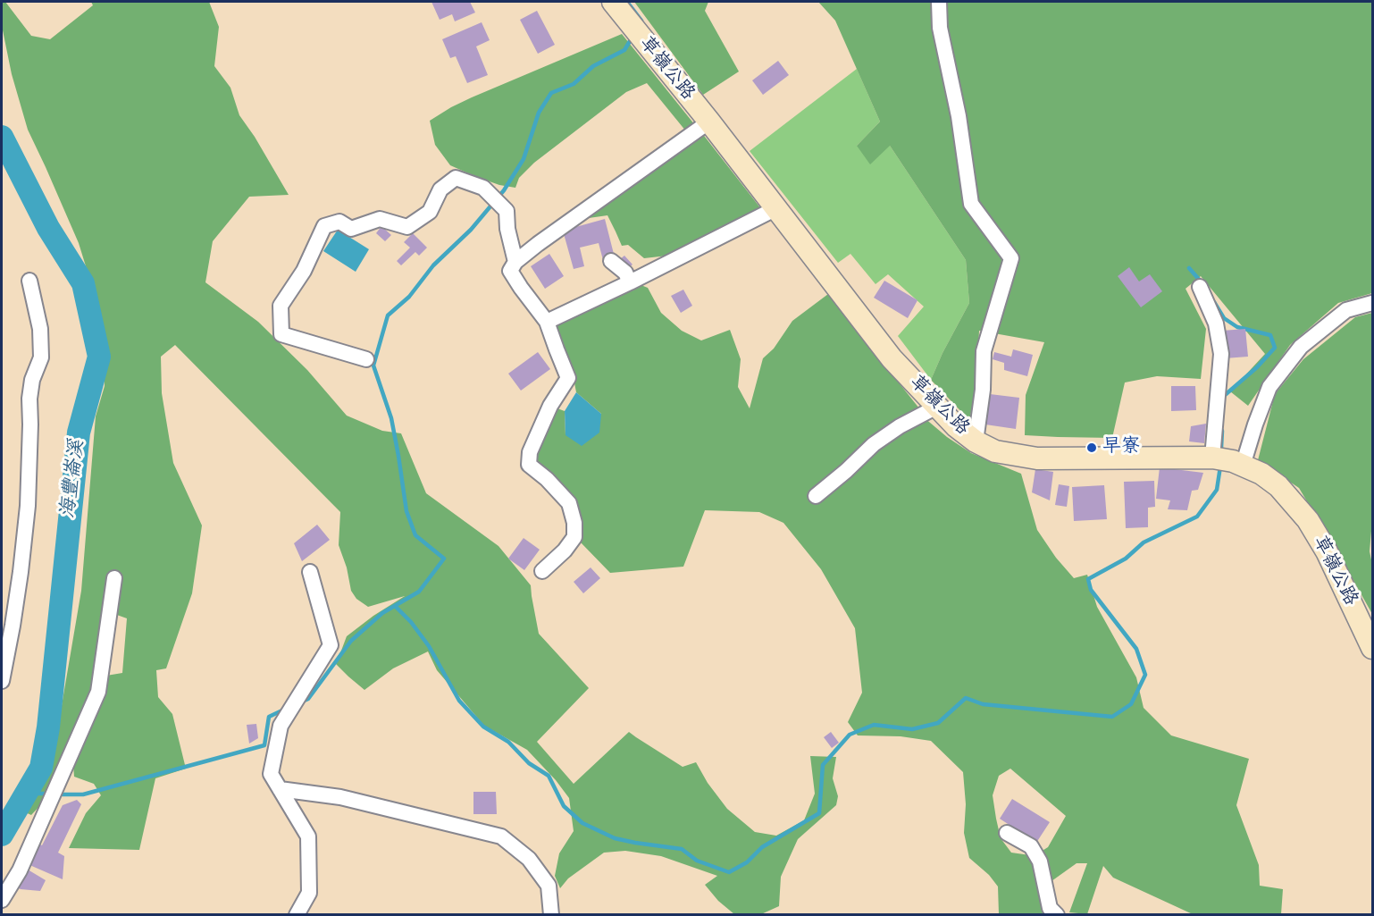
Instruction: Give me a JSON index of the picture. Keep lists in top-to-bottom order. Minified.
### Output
{"streets":{"main road":["草嶺公路"]},"water":["海豐崙溪"],"places":["早寮"]}
